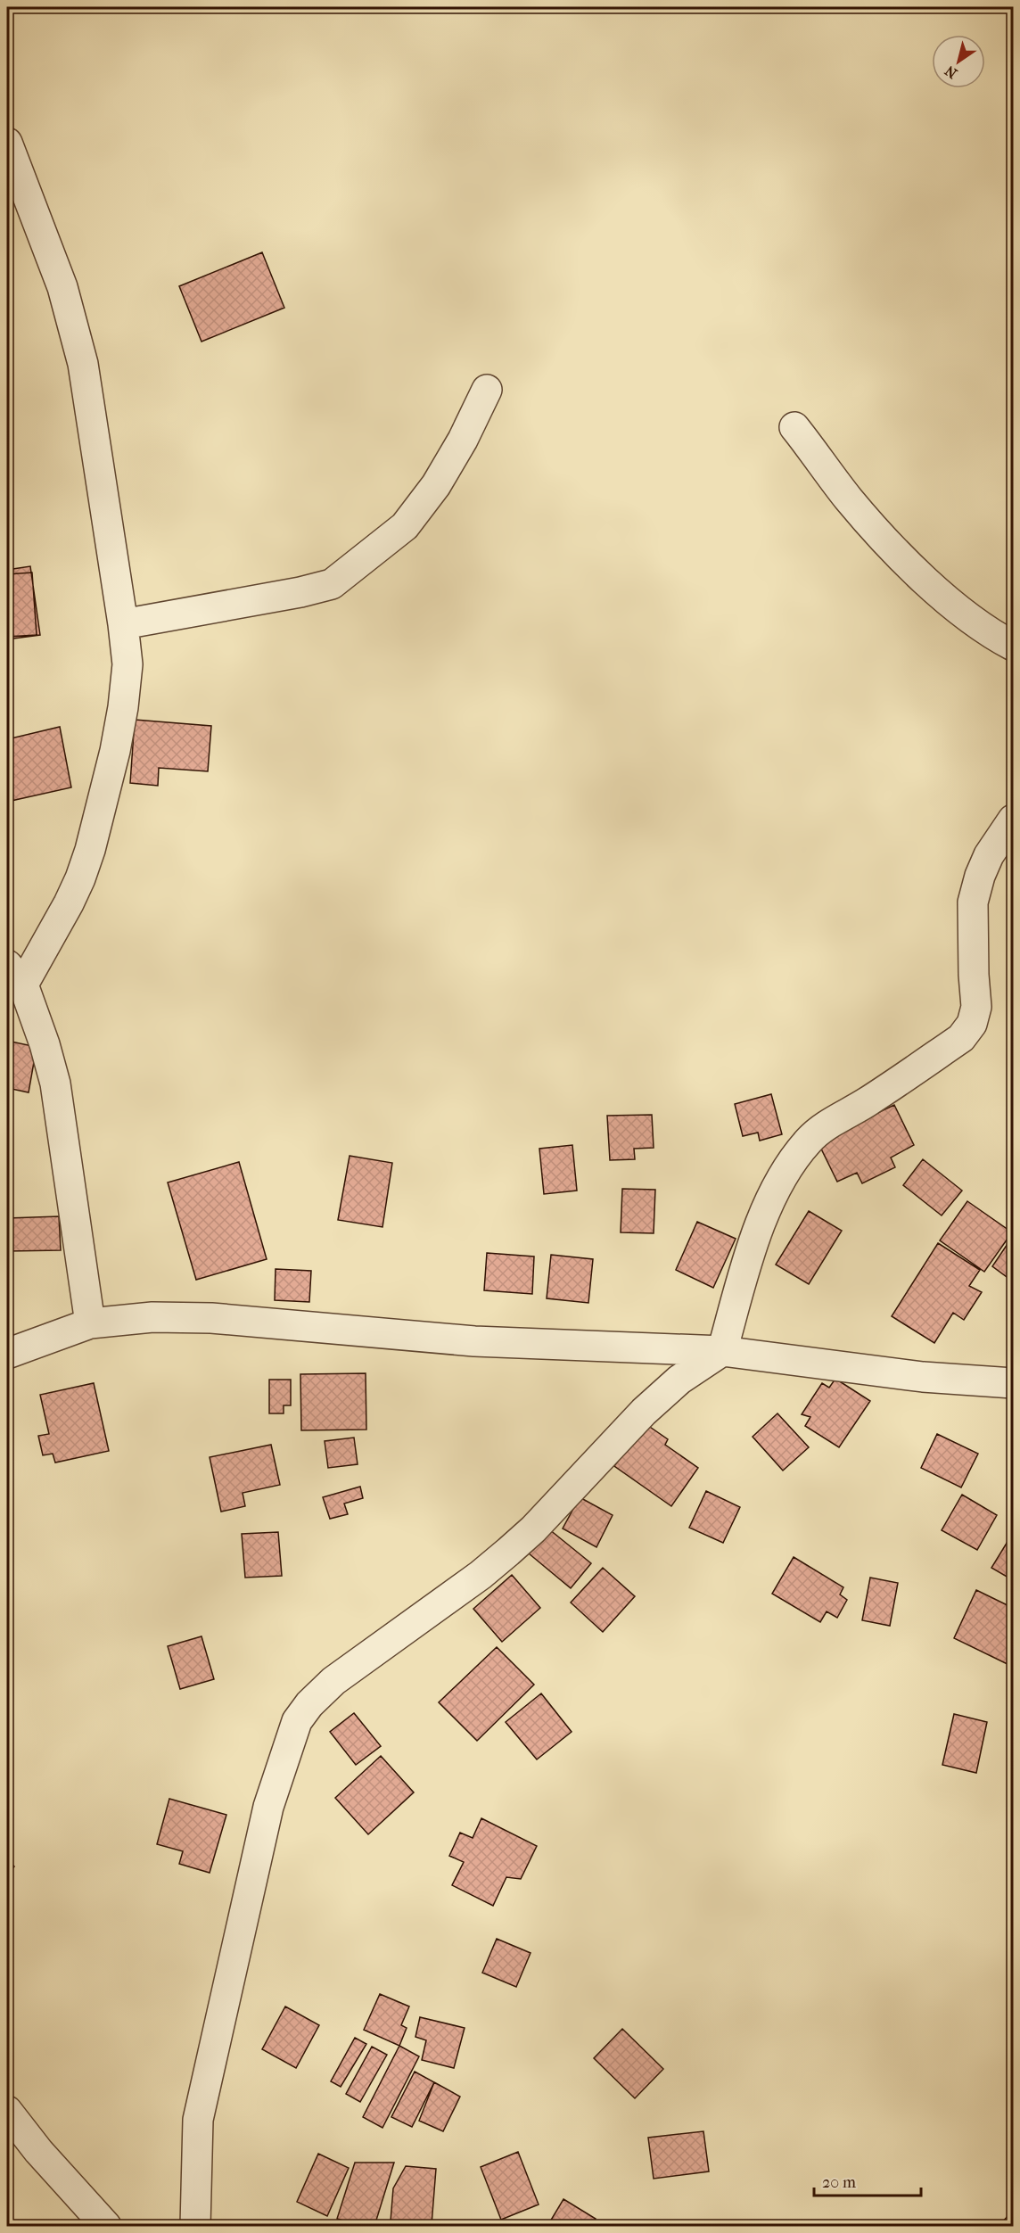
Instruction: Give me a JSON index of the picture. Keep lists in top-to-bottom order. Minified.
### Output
{"scale_bar":"20 m","north":"bottom left"}
